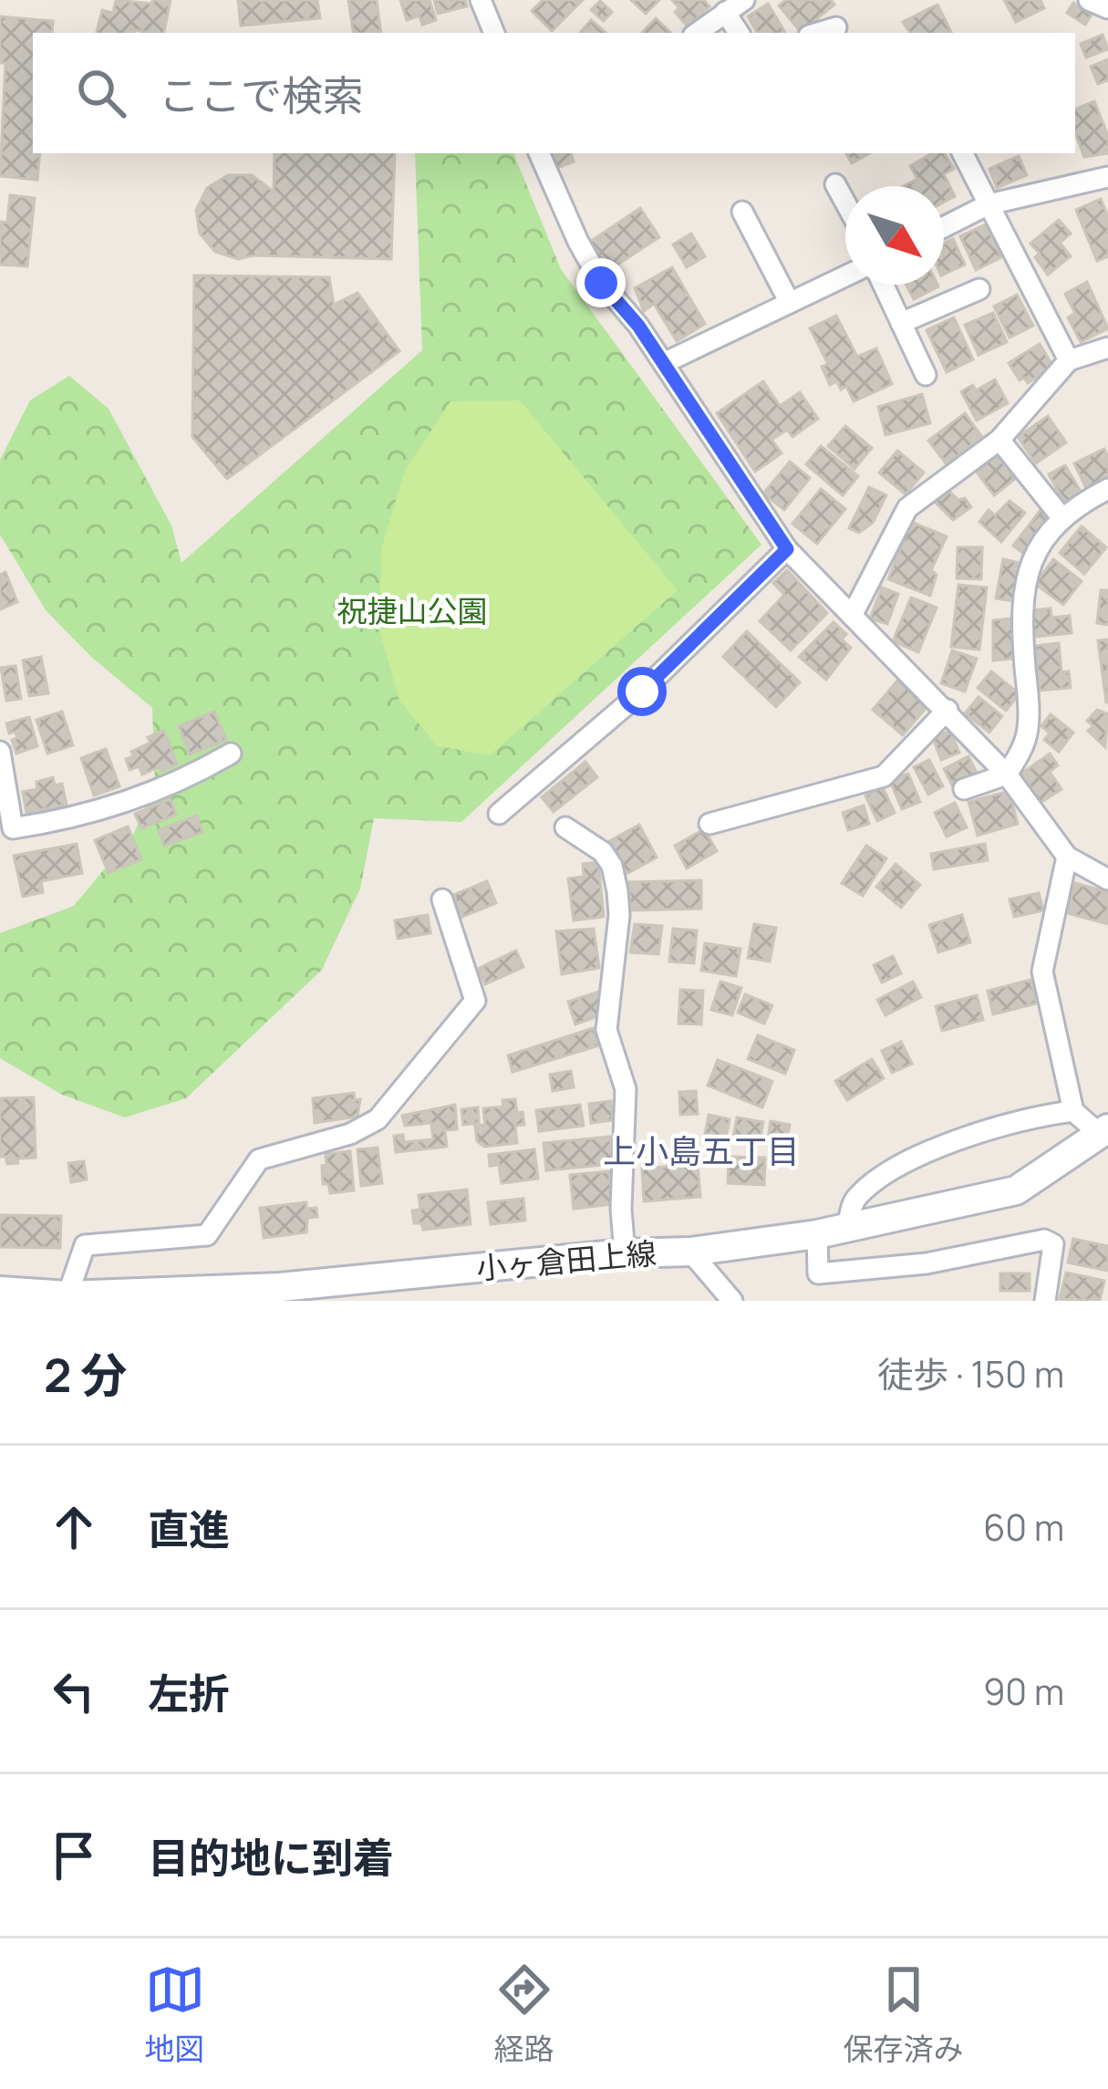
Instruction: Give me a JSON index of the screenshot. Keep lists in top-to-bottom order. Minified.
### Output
{"streets":{"main road":["小ヶ倉田上線"]},"districts":["上小島五丁目"],"parks":["祝捷山公園"],"north":"bottom right","page":{"search":"ここで検索","heading":["2 分","徒歩 · 150 m"],"list":[["直進","60 m"],["左折","90 m"],"目的地に到着"],"nav":["地図","経路","保存済み"]}}
